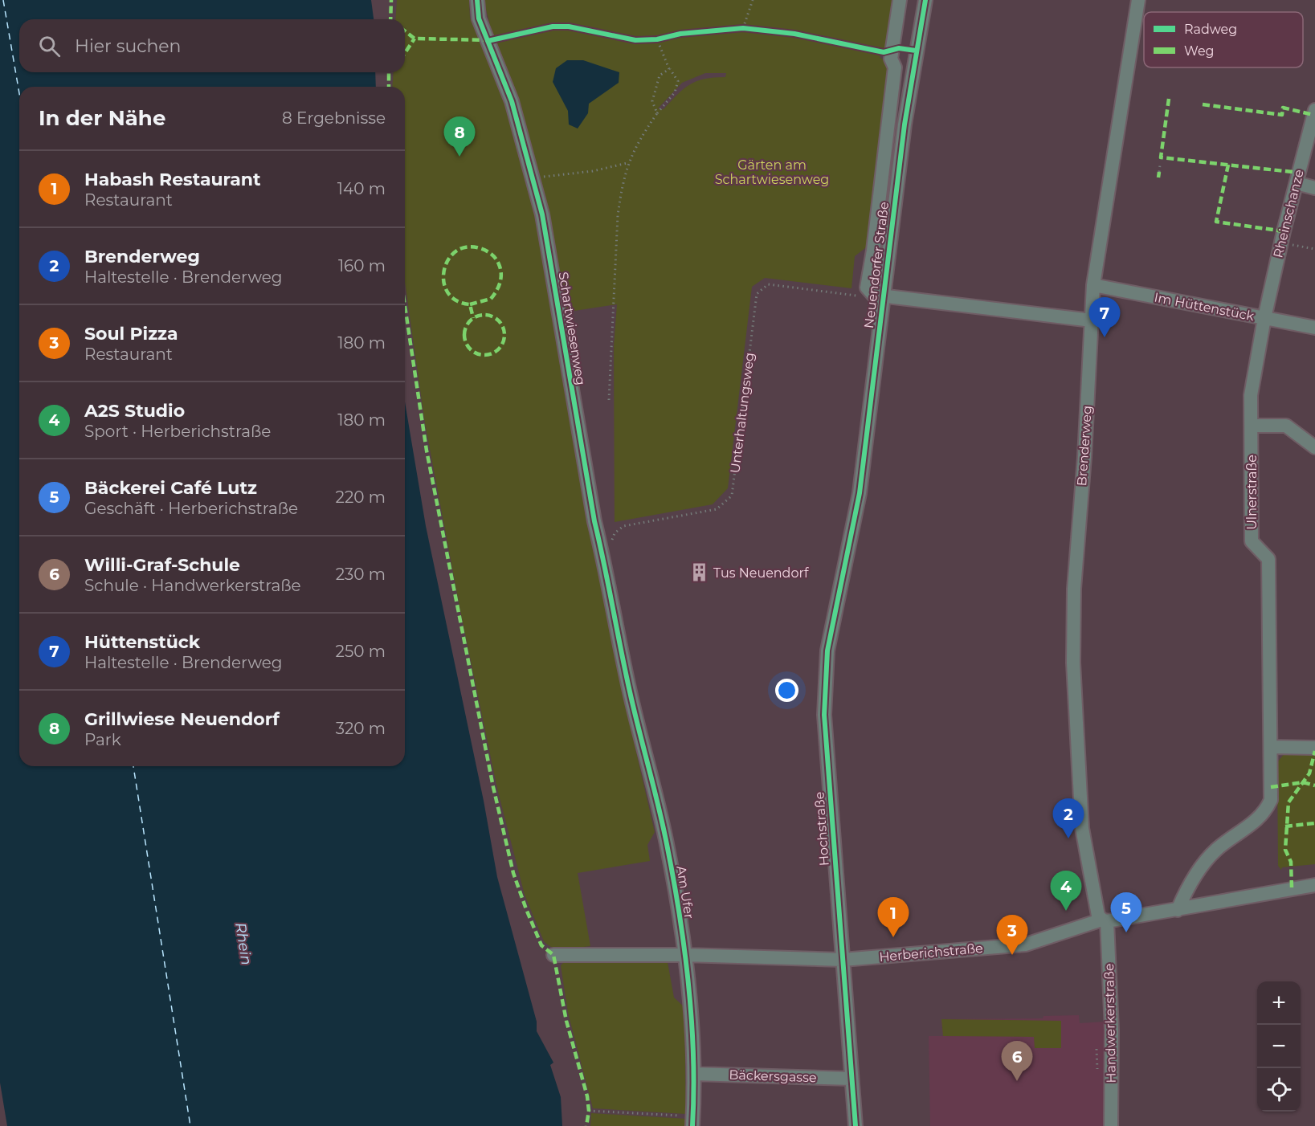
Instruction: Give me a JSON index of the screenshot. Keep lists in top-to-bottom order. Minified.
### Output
{"streets":{"street":["Rheinschanze","Neuendorfer Straße","Im Hüttenstück","Schartwiesenweg","Brenderweg","Ulnerstraße","Hochstraße","Am Ufer","Herberichstraße","Handwerkerstraße","Bäckersgasse"],"path":["Unterhaltungsweg"]},"crossings":[["Rheinschanze","Im Hüttenstück"],["Rheinschanze","Ulnerstraße"],["Neuendorfer Straße","Unterhaltungsweg"],["Neuendorfer Straße","Hochstraße"],["Im Hüttenstück","Brenderweg"],["Im Hüttenstück","Ulnerstraße"],["Schartwiesenweg","Am Ufer"],["Brenderweg","Herberichstraße"],["Brenderweg","Handwerkerstraße"],["Ulnerstraße","Herberichstraße"],["Hochstraße","Herberichstraße"],["Hochstraße","Bäckersgasse"],["Am Ufer","Herberichstraße"],["Am Ufer","Bäckersgasse"],["Herberichstraße","Handwerkerstraße"]],"water":["Rhein"],"parks":["Gärten am Schartwiesenweg"],"places":{"building":["Tus Neuendorf"]},"legend":["Radweg","Weg"],"page":{"search":"Hier suchen","heading":["In der Nähe","8 Ergebnisse"],"pins":["8","7","2","4","5","1","3","6"],"list":[{"mark":"1","name":"Habash Restaurant","note":"Restaurant","value":"140 m"},{"mark":"2","name":"Brenderweg","note":"Haltestelle · Brenderweg","value":"160 m"},{"mark":"3","name":"Soul Pizza","note":"Restaurant","value":"180 m"},{"mark":"4","name":"A2S Studio","note":"Sport · Herberichstraße","value":"180 m"},{"mark":"5","name":"Bäckerei Café Lutz","note":"Geschäft · Herberichstraße","value":"220 m"},{"mark":"6","name":"Willi-Graf-Schule","note":"Schule · Handwerkerstraße","value":"230 m"},{"mark":"7","name":"Hüttenstück","note":"Haltestelle · Brenderweg","value":"250 m"},{"mark":"8","name":"Grillwiese Neuendorf","note":"Park","value":"320 m"}],"map_buttons":["+","−"]}}
